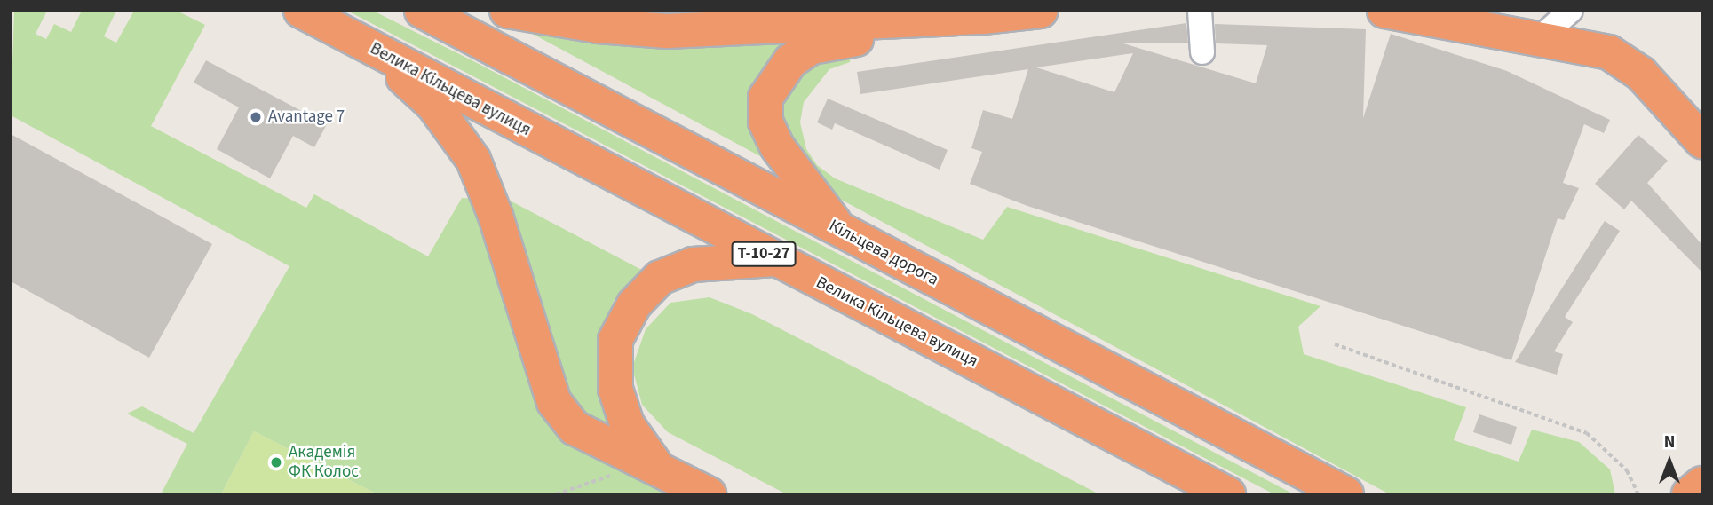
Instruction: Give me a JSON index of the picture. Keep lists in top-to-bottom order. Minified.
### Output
{"streets":{"highway":["Велика Кільцева вулиця","Кільцева дорога","Т-10-27"]},"places":["Avantage 7","Академія ФК Колос"],"north":"top"}
